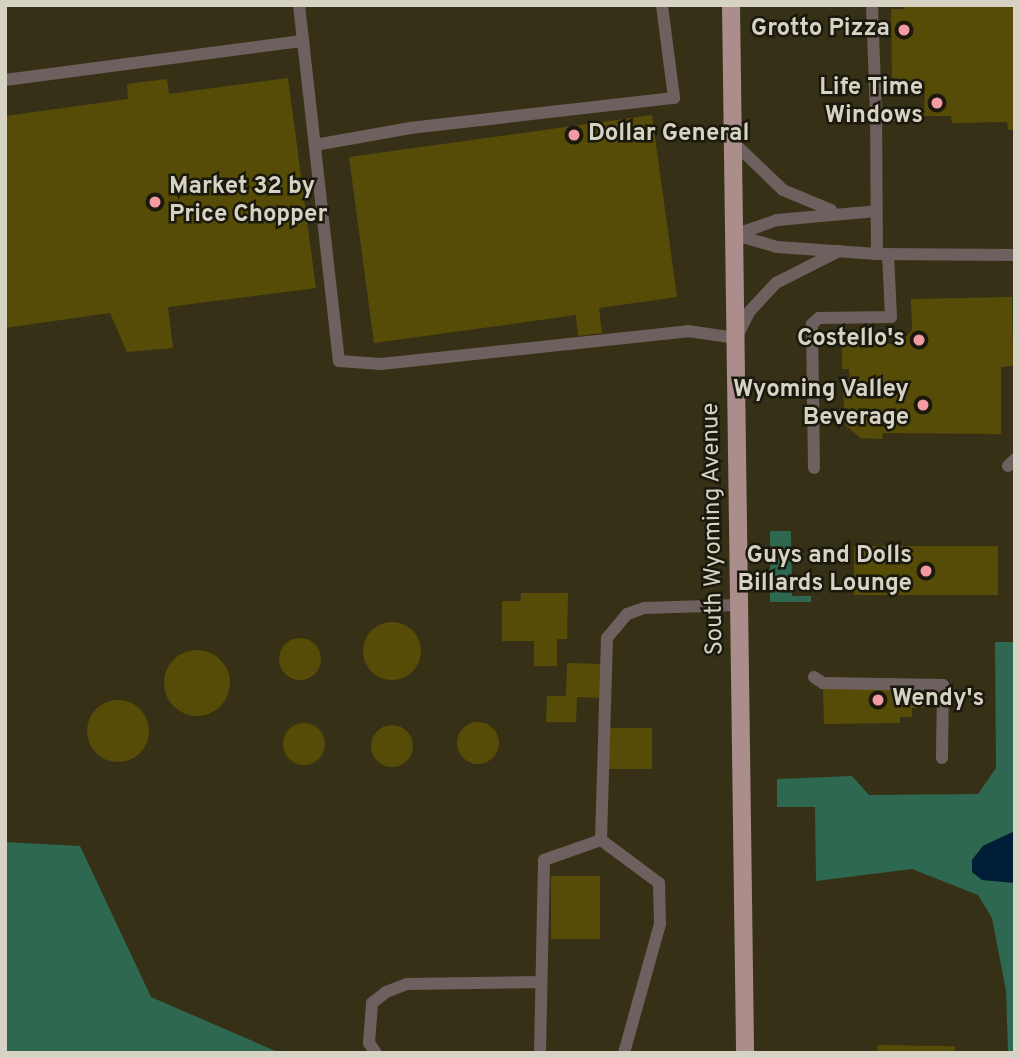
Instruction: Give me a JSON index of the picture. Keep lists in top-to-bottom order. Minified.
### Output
{"streets":{"main road":["South Wyoming Avenue"]},"places":["Grotto Pizza","Life Time Windows","Dollar General","Market 32 by Price Chopper","Costello's","Wyoming Valley Beverage","Guys and Dolls Billards Lounge","Wendy's"]}
